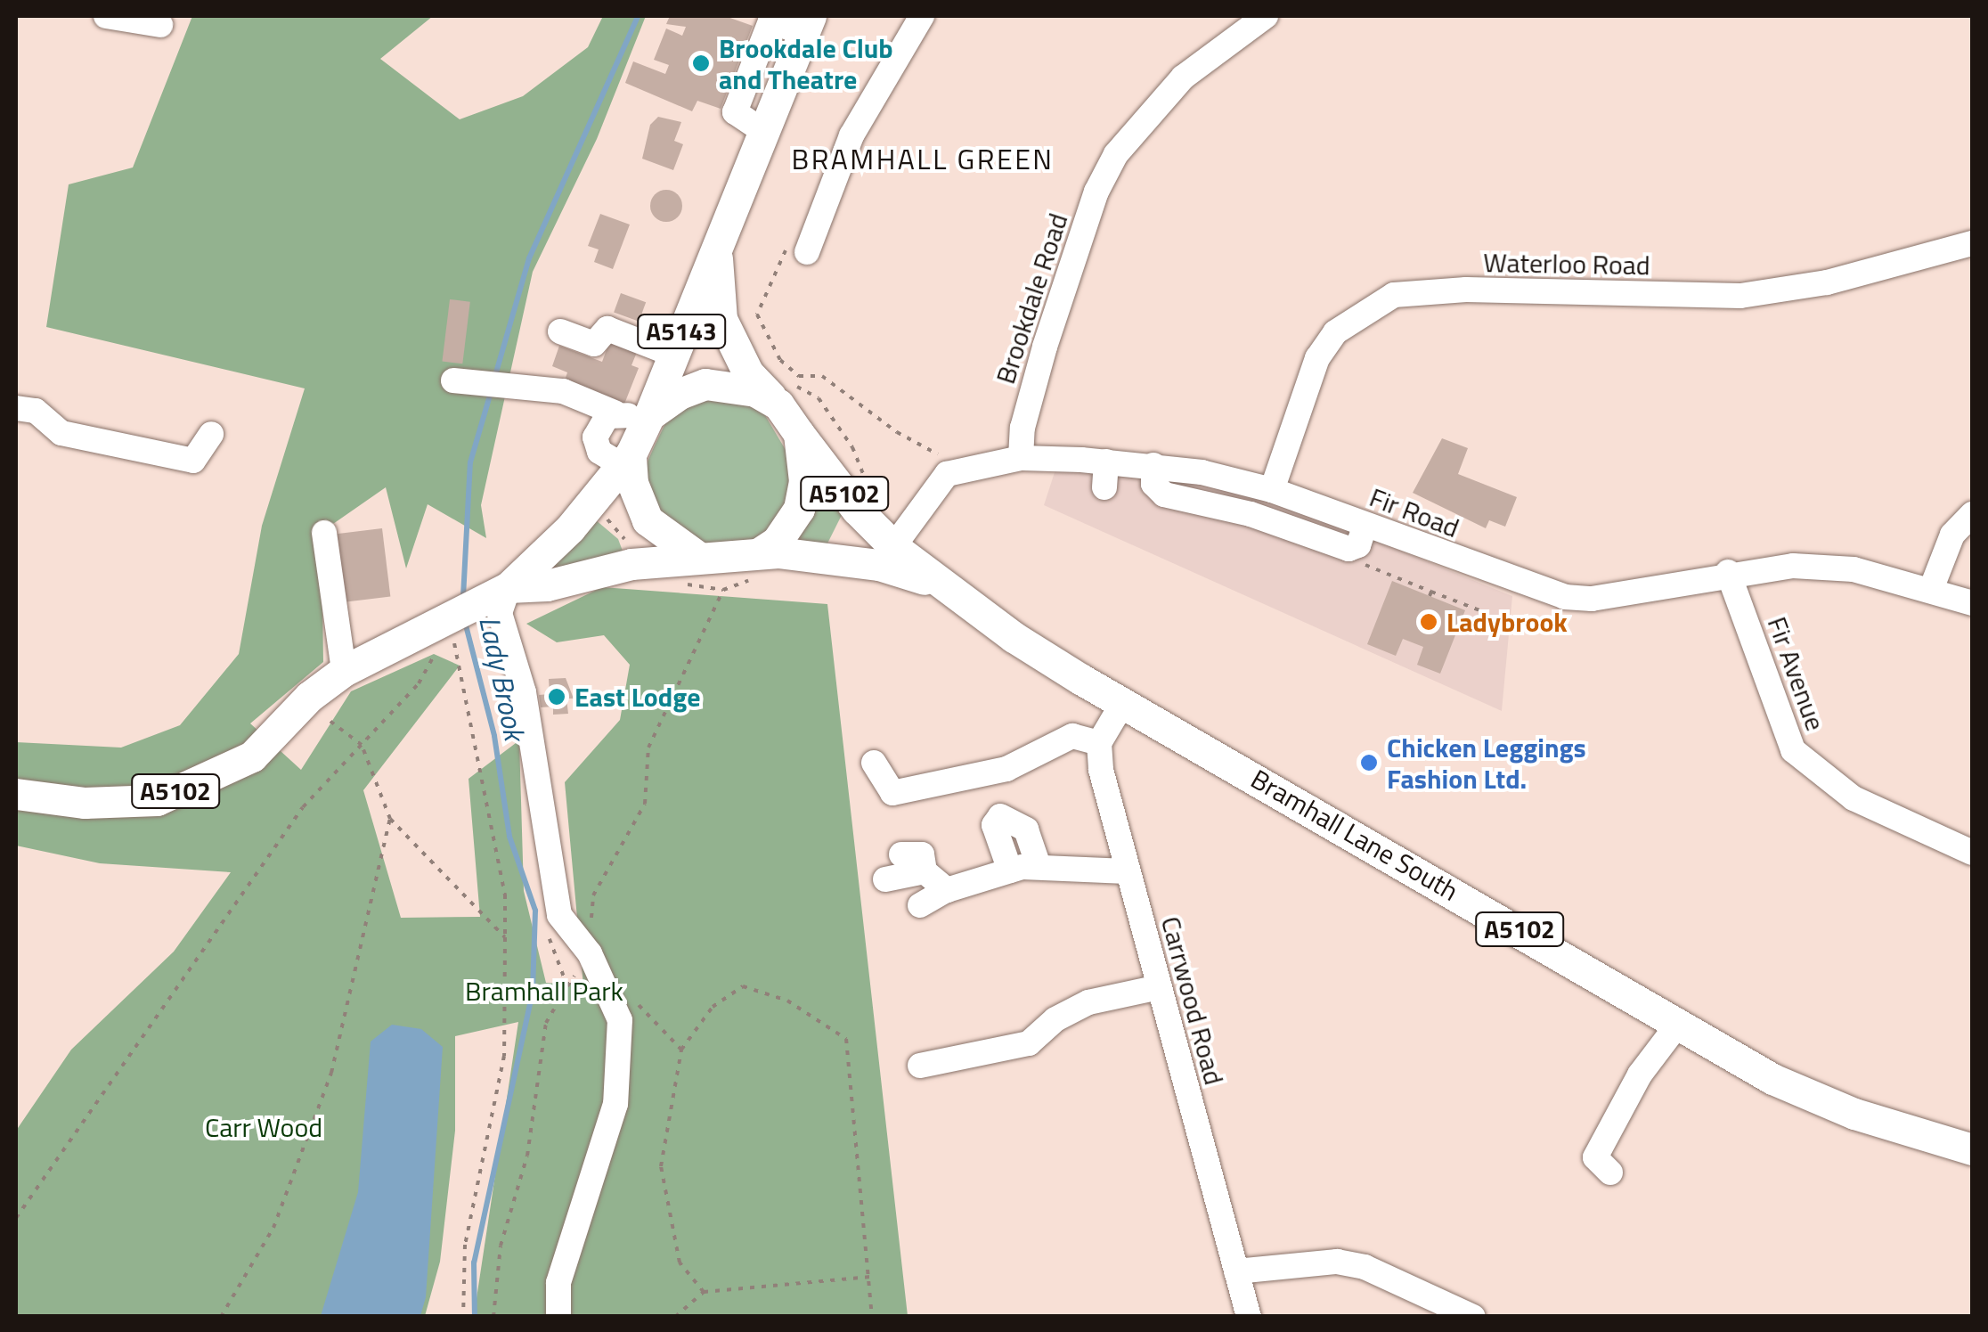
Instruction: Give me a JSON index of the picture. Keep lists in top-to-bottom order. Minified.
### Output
{"streets":{"main road":["A5143","A5102","Bramhall Lane South"],"street":["Waterloo Road","Brookdale Road","Fir Road","Fir Avenue","Carrwood Road"]},"crossings":[["Waterloo Road","Fir Road"],["Brookdale Road","Fir Road"],["A5143","A5102"],["A5143","Bramhall Lane South"],["A5102","Bramhall Lane South"],["Fir Road","Fir Avenue"]],"districts":["BRAMHALL GREEN"],"water":["Lady Brook"],"parks":["Bramhall Park","Carr Wood"],"places":["Brookdale Club and Theatre","Ladybrook","East Lodge","Chicken Leggings Fashion Ltd."]}
